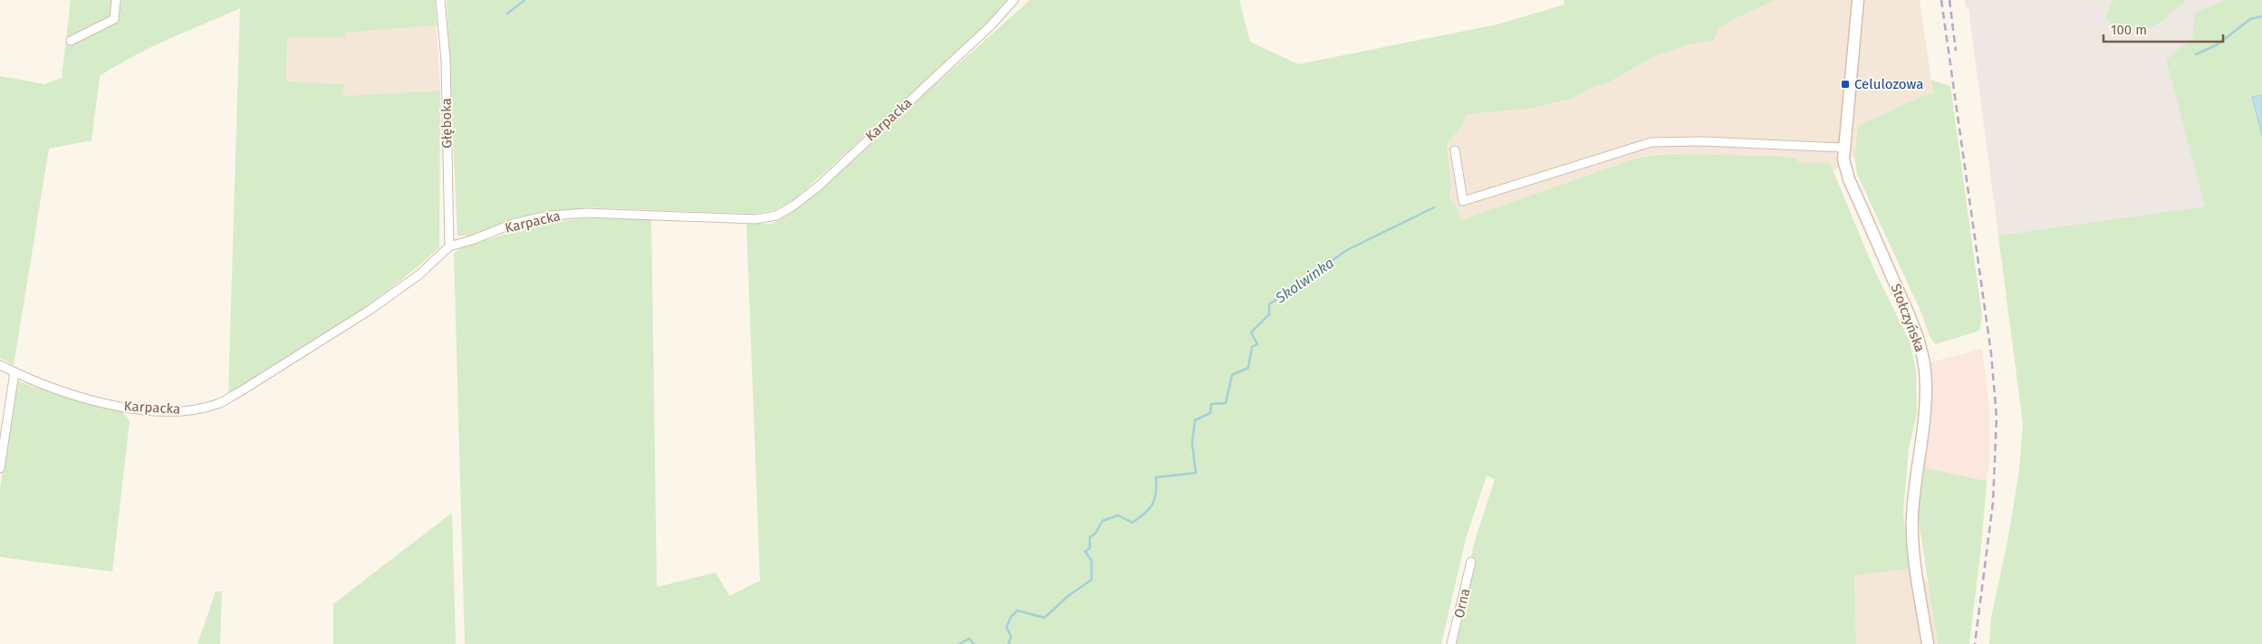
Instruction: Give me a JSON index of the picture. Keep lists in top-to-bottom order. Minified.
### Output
{"streets":{"street":["Karpacka","Głęboka","Stołczyńska","Orna"]},"crossings":[["Karpacka","Głęboka"]],"water":["Skolwinka"],"places":{"transit":["Celulozowa"]},"scale_bar":"100 m"}
